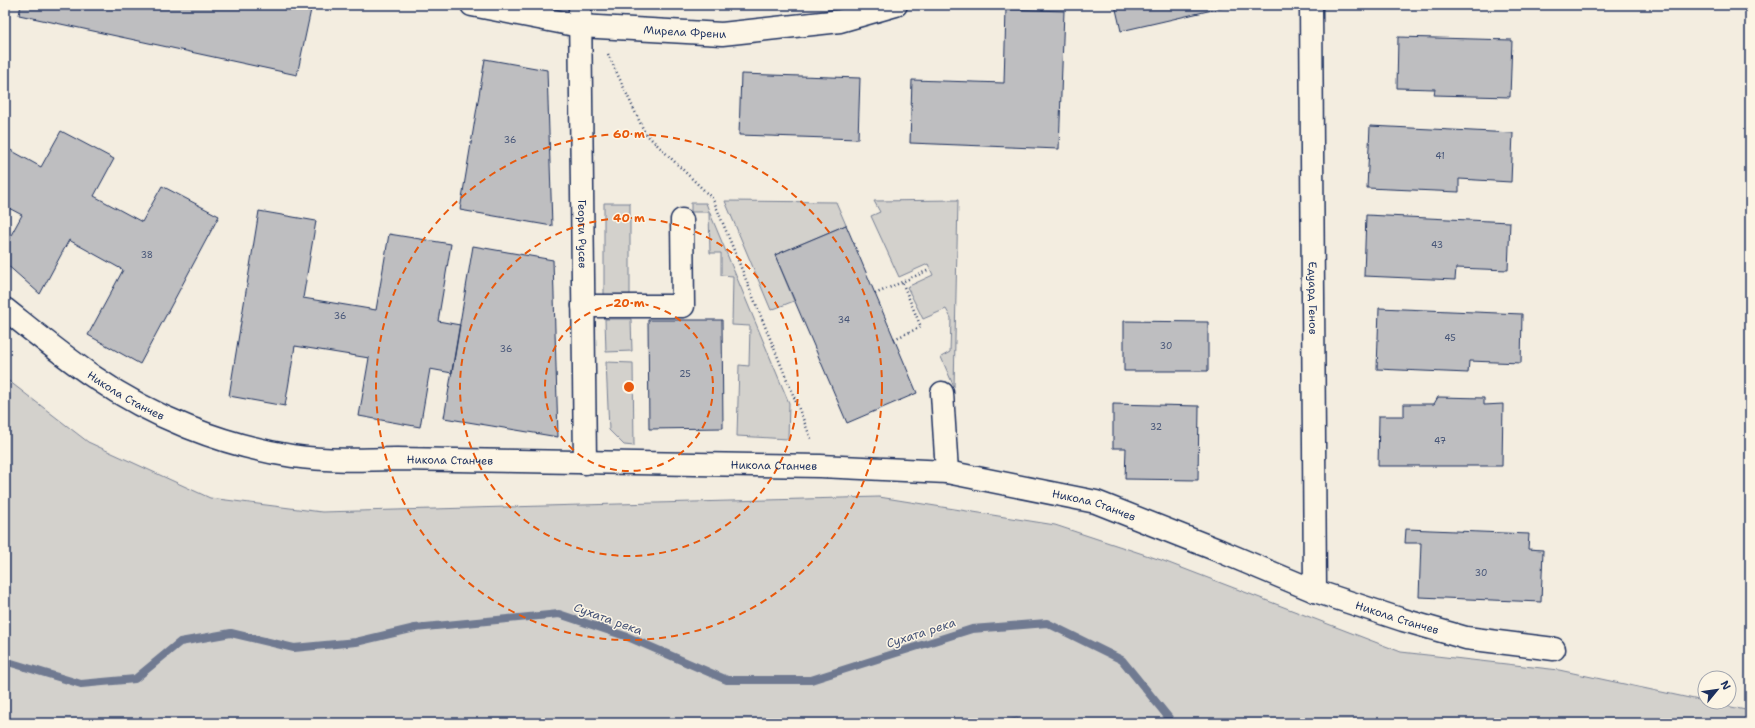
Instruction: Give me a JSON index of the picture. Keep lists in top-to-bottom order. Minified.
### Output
{"streets":{"street":["Мирела Френи","Георги Русев","Едуард Генов","Никола Станчев"]},"crossings":[["Мирела Френи","Георги Русев"],["Георги Русев","Никола Станчев"],["Едуард Генов","Никола Станчев"]],"water":["Сухата река"],"house_numbers":["36","41","43","38","36","34","45","30","36","25","32","47","30"],"north":"top right","rings":["60 m","40 m","20 m"]}
